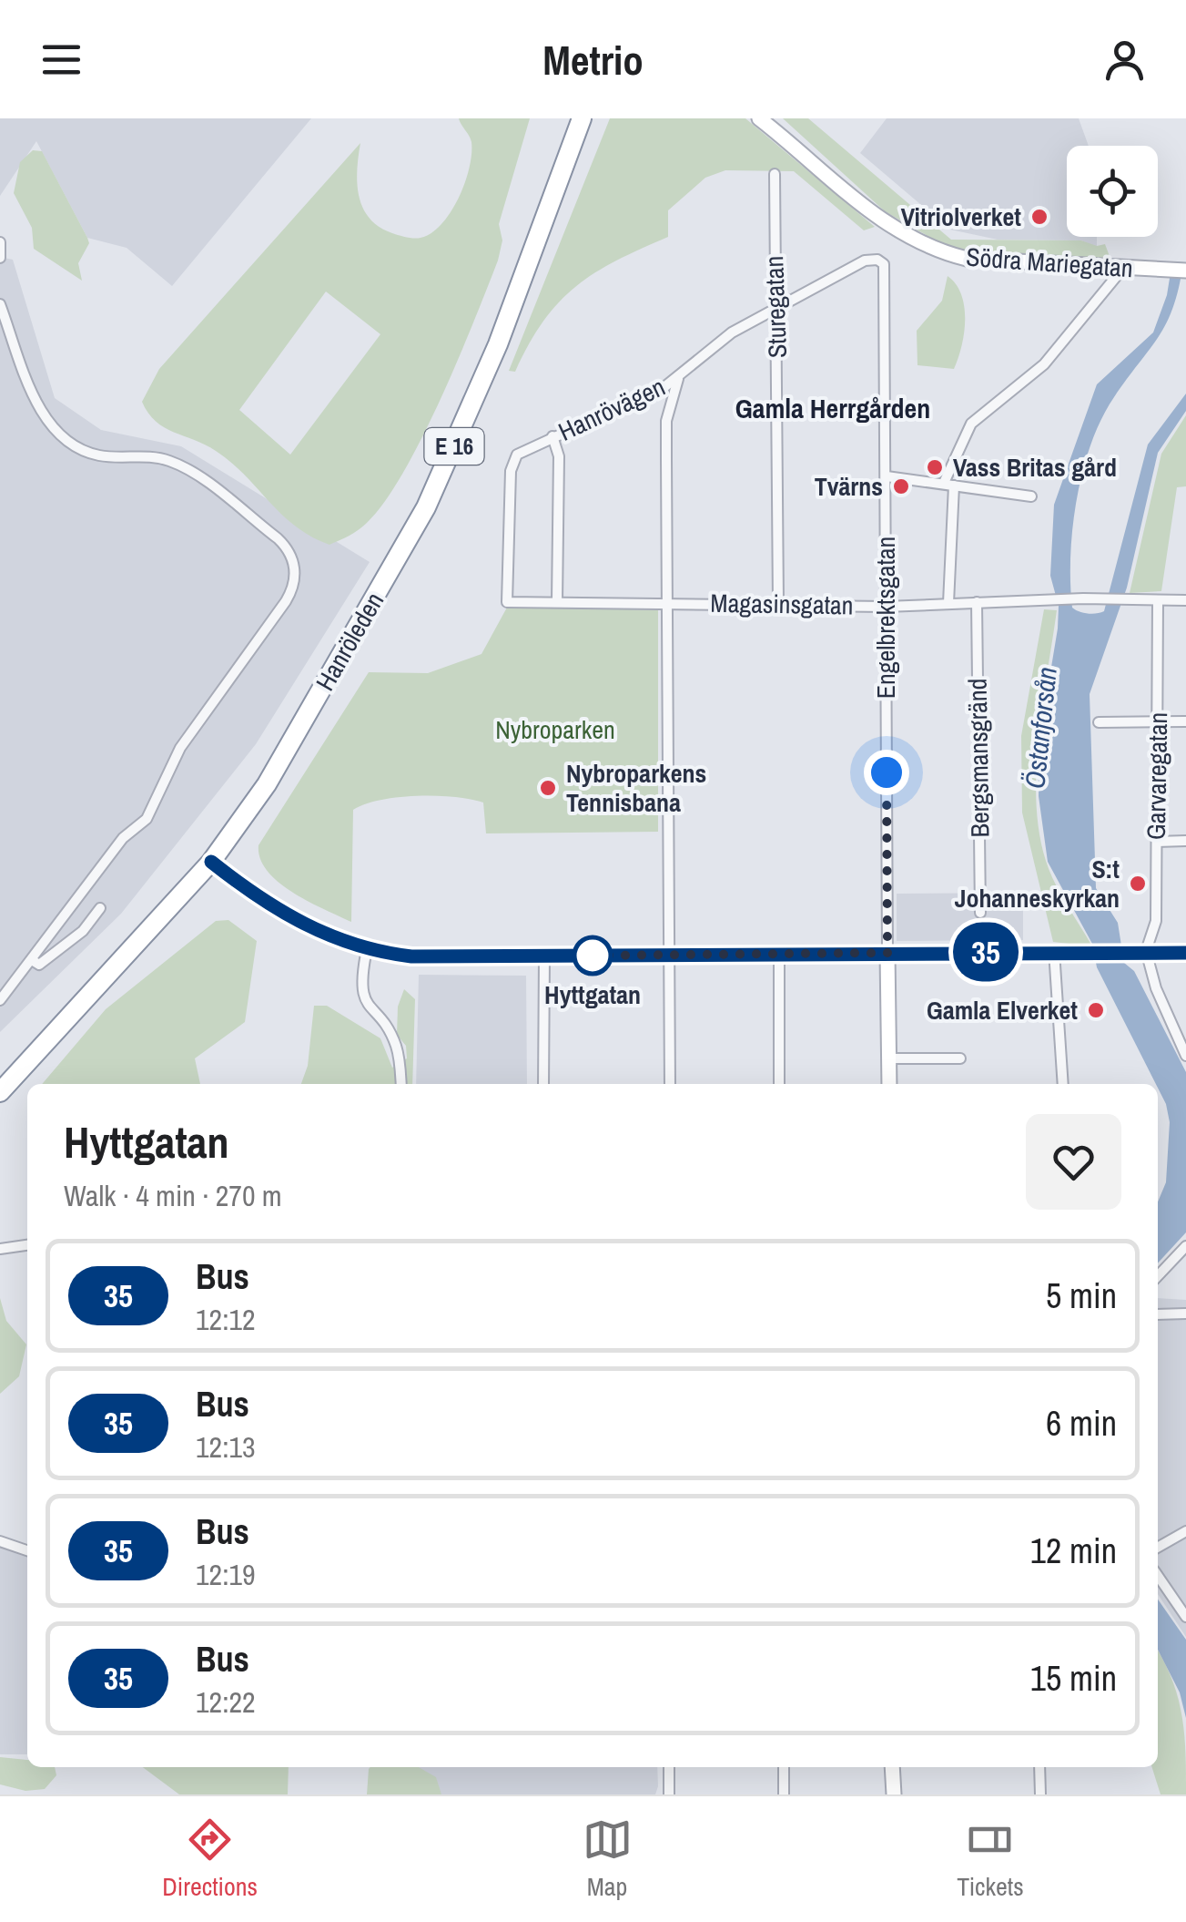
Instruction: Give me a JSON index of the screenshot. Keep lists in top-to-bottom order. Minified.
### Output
{"streets":{"highway":["E 16","Hanröleden"],"street":["Södra Mariegatan","Sturegatan","Hanrövägen","Magasinsgatan","Engelbrektsgatan","Bergsmansgränd","Garvaregatan"]},"crossings":[["Sturegatan","Hanrövägen"],["Sturegatan","Magasinsgatan"],["Hanrövägen","Magasinsgatan"],["Hanrövägen","Engelbrektsgatan"],["Magasinsgatan","Engelbrektsgatan"],["Magasinsgatan","Bergsmansgränd"],["Magasinsgatan","Garvaregatan"]],"districts":["Gamla Herrgården"],"water":["Östanforsån"],"parks":["Nybroparken"],"places":["Vitriolverket","Vass Britas gård","Tvärns","Nybroparkens Tennisbana","S:t Johanneskyrkan","Hyttgatan","Gamla Elverket"],"lines":["bus line 35"],"page":{"header":"Metrio","on_map":"35","heading":["Hyttgatan","Walk · 4 min · 270 m"],"list":[{"mark":"35","name":"Bus","note":"12:12","value":"5 min"},{"mark":"35","name":"Bus","note":"12:13","value":"6 min"},{"mark":"35","name":"Bus","note":"12:19","value":"12 min"},{"mark":"35","name":"Bus","note":"12:22","value":"15 min"}],"tabs":["Directions","Map","Tickets"]}}
